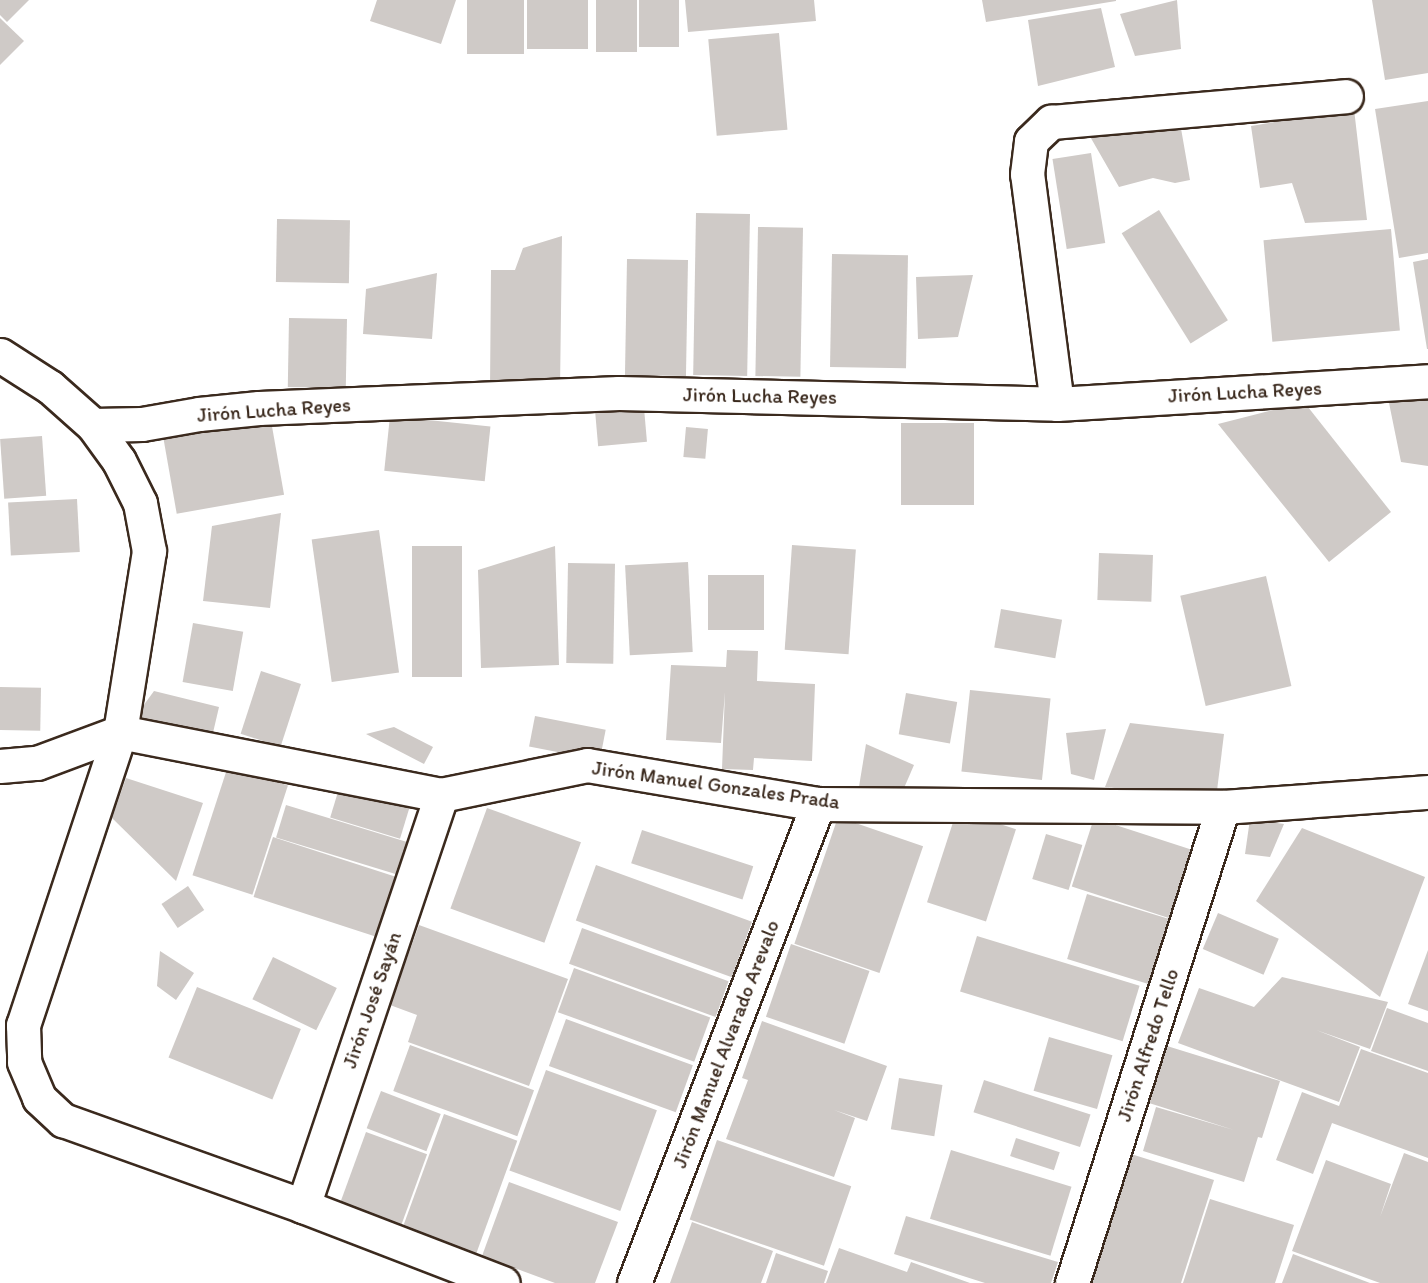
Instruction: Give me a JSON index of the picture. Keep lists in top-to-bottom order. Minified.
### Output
{"streets":{"street":["Jirón Lucha Reyes","Jirón Manuel Gonzales Prada","Jirón José Sayán","Jirón Manuel Alvarado Arevalo","Jirón Alfredo Tello"]},"crossings":[["Jirón Manuel Gonzales Prada","Jirón José Sayán"],["Jirón Manuel Gonzales Prada","Jirón Manuel Alvarado Arevalo"],["Jirón Manuel Gonzales Prada","Jirón Alfredo Tello"]]}
